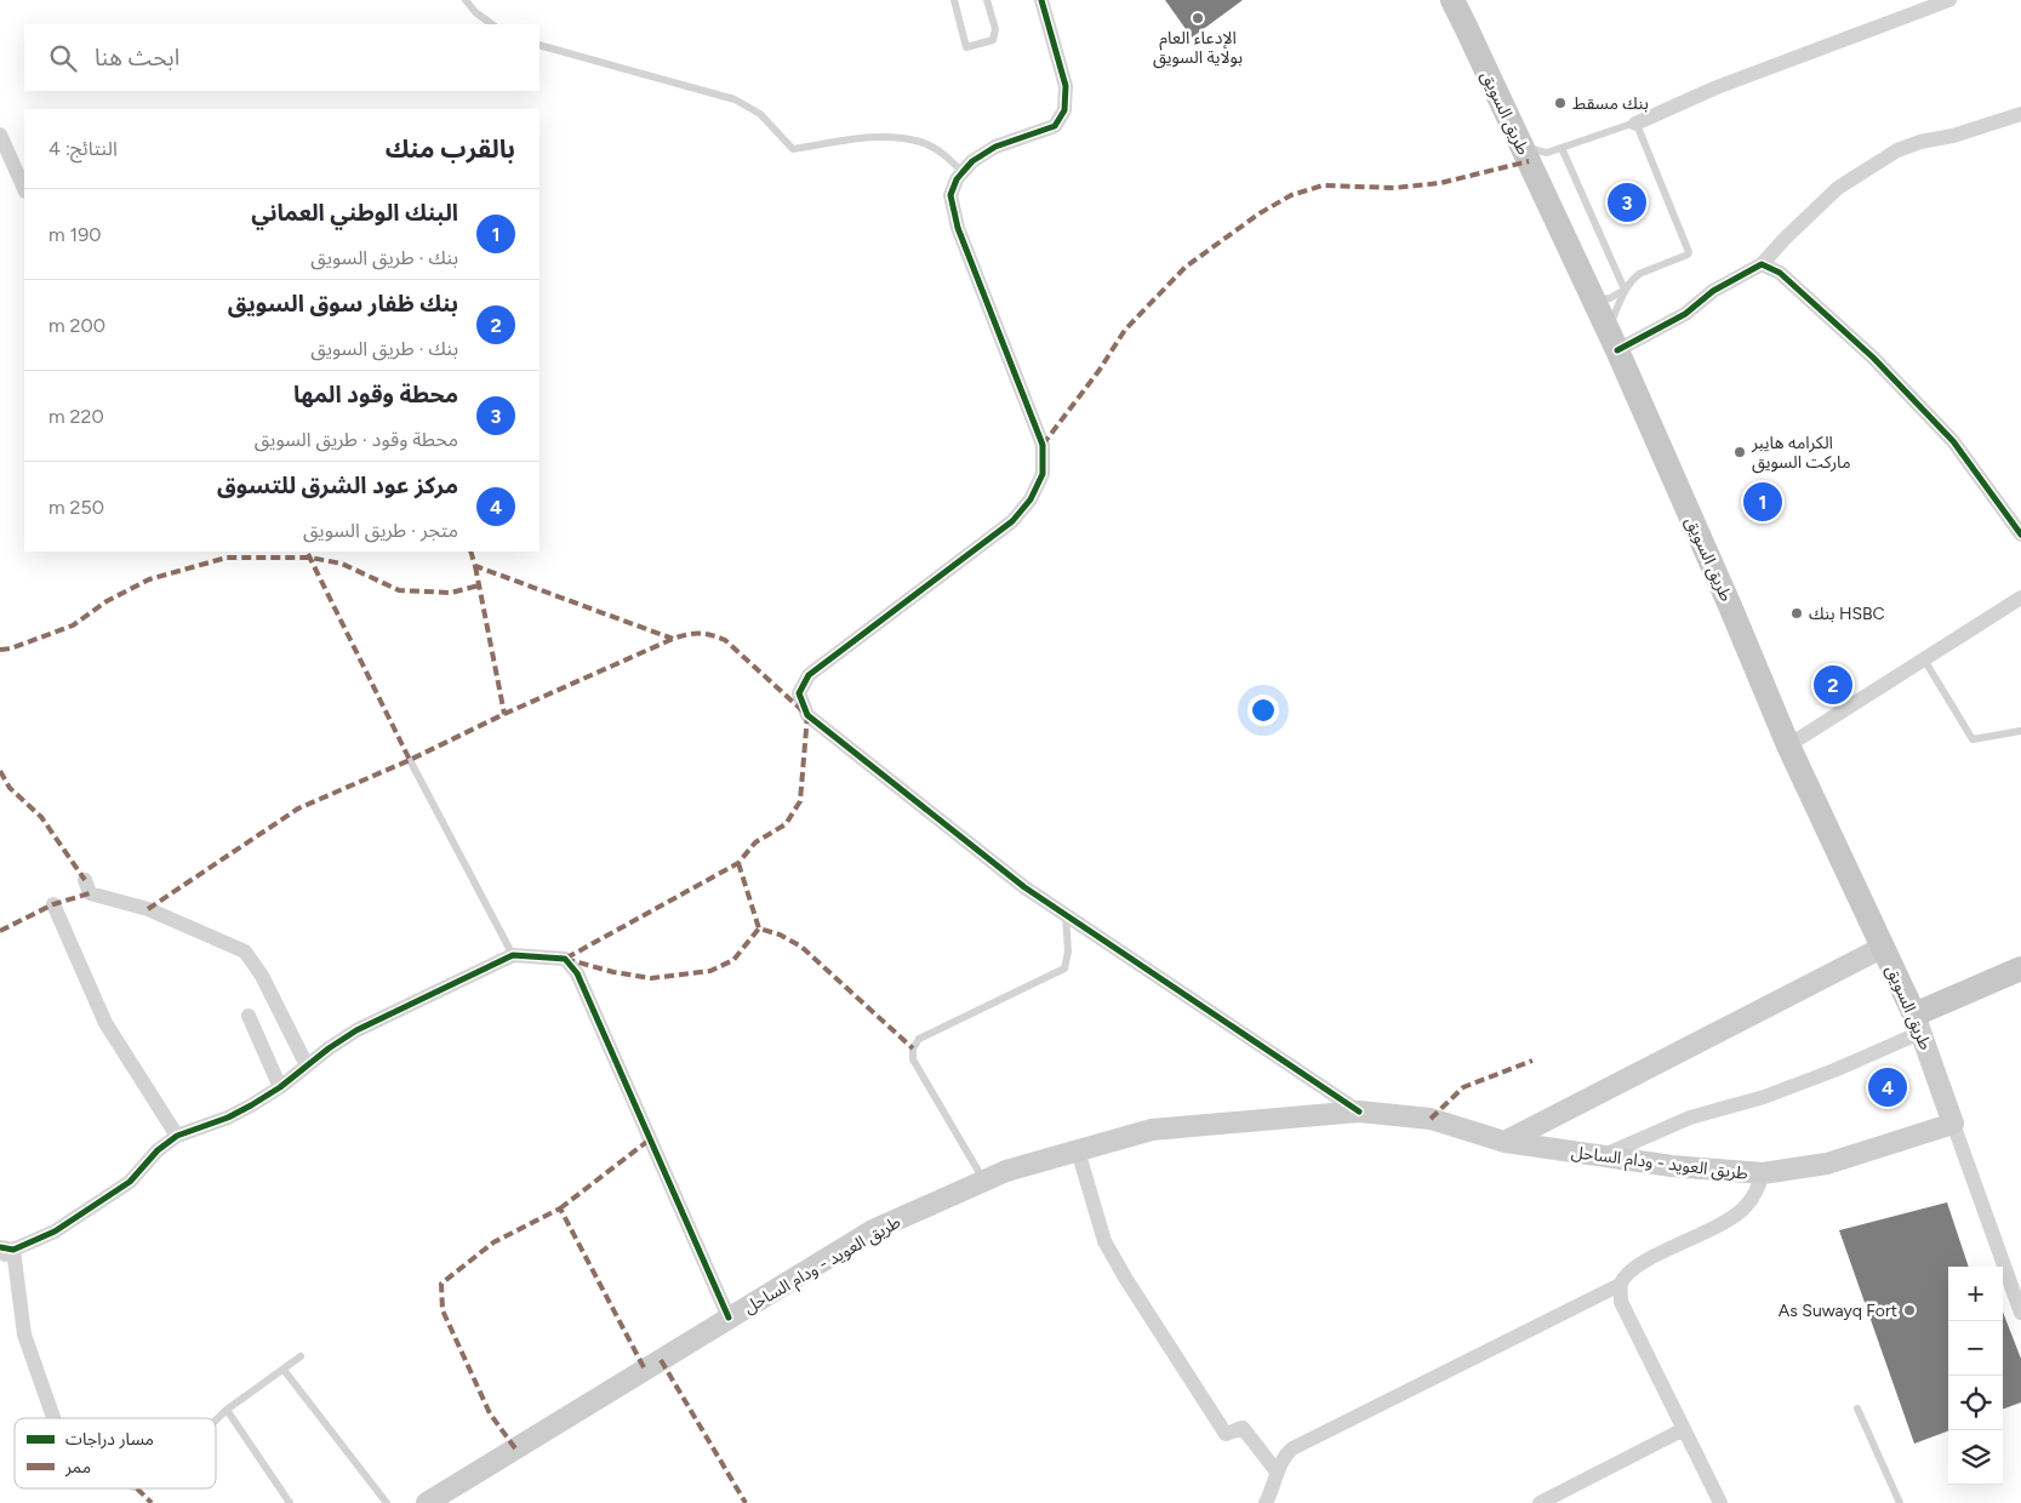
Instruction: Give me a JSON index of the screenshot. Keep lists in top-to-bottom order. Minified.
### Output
{"streets":{"main road":["طريق السويق","طريق العويد - ودام الساحل"]},"crossings":[["طريق السويق","طريق العويد - ودام الساحل"]],"places":["الإدعاء العام بولاية السويق","بنك مسقط","الكرامه هايبر ماركت السويق","بنك HSBC","As Suwayq Fort"],"legend":["مسار دراجات","ممر"],"page":{"search":"ابحث هنا","heading":["بالقرب منك","النتائج: 4"],"pins":["3","1","2","4"],"list":[{"mark":"1","name":"البنك الوطني العماني","note":"بنك · طريق السويق","value":"190 m"},{"mark":"2","name":"بنك ظفار سوق السويق","note":"بنك · طريق السويق","value":"200 m"},{"mark":"3","name":"محطة وقود المها","note":"محطة وقود · طريق السويق","value":"220 m"},{"mark":"4","name":"مركز عود الشرق للتسوق","note":"متجر · طريق السويق","value":"250 m"}],"map_buttons":["+","−"]}}
